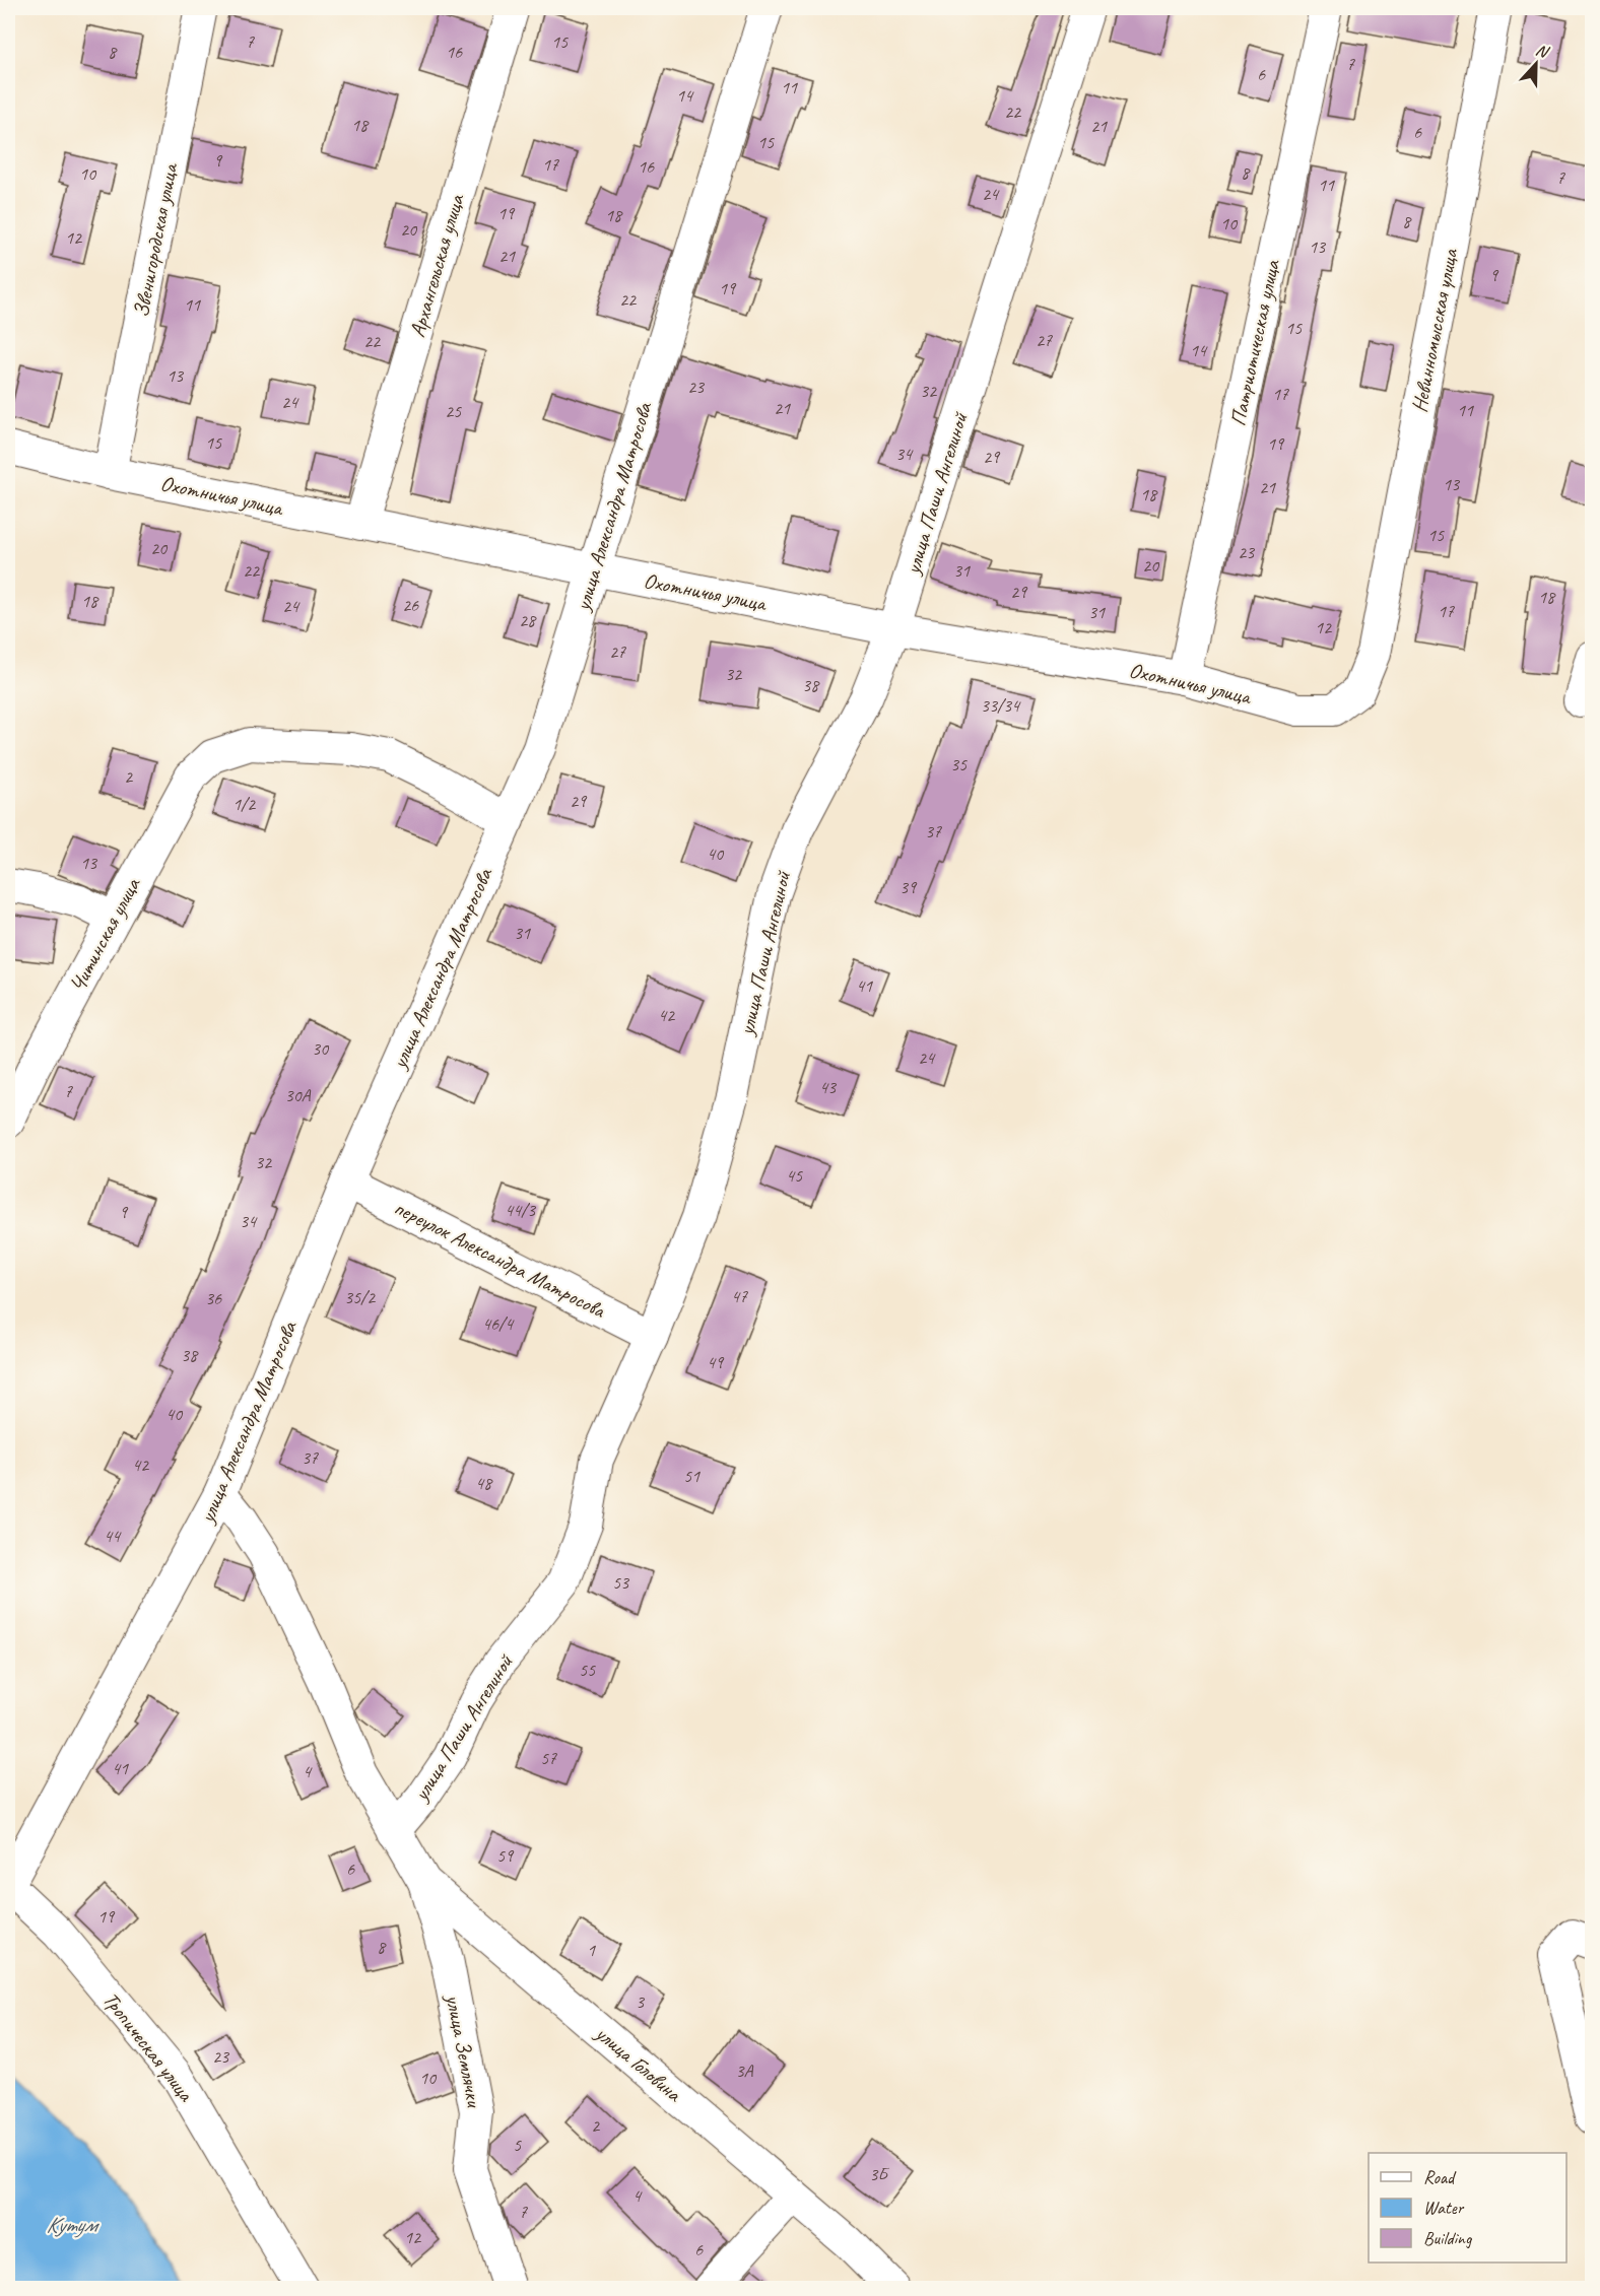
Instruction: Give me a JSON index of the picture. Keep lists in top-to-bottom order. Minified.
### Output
{"streets":{"street":["Звенигородская улица","Архангельская улица","Невинномысская улица","Патриотическая улица","улица Паши Ангелиной","Охотничья улица","улица Александра Матросова","Читинская улица","переулок Александра Матросова","Тропическая улица","улица Землячки","улица Головина"]},"crossings":[["Звенигородская улица","Охотничья улица"],["Архангельская улица","Охотничья улица"],["Невинномысская улица","Охотничья улица"],["Патриотическая улица","Охотничья улица"],["улица Паши Ангелиной","Охотничья улица"],["улица Паши Ангелиной","переулок Александра Матросова"],["улица Паши Ангелиной","улица Головина"],["Охотничья улица","улица Александра Матросова"],["улица Александра Матросова","Читинская улица"],["улица Александра Матросова","переулок Александра Матросова"],["улица Александра Матросова","Тропическая улица"],["улица Александра Матросова","улица Головина"],["улица Землячки","улица Головина"]],"water":["Кутум"],"house_numbers":["7","15","8","16","7","6","11","14","22","18","21","6","15","9","17","16","8","10","7","11","24","19","18","8","10","20","12","13","21","9","19","22","11","15","27","22","14","13","23","32","17","24","21","11","25","15","19","34","29","13","21","18","15","20","23","20","22","31","29","18","18","26","24","17","31","28","12","27","32","38","33/34","35","2","29","1/2","37","40","13","39","31","41","42","30","24","43","7","30А","32","45","44/3","9","34","47","35/2","36","46/4","38","49","40","37","42","51","48","44","53","55","57","41","4","59","6","19","8","1","3","23","3А","10","2","5","3Б","4","7","12","6"],"legend":["Road","Water","Building"],"north":"top"}
